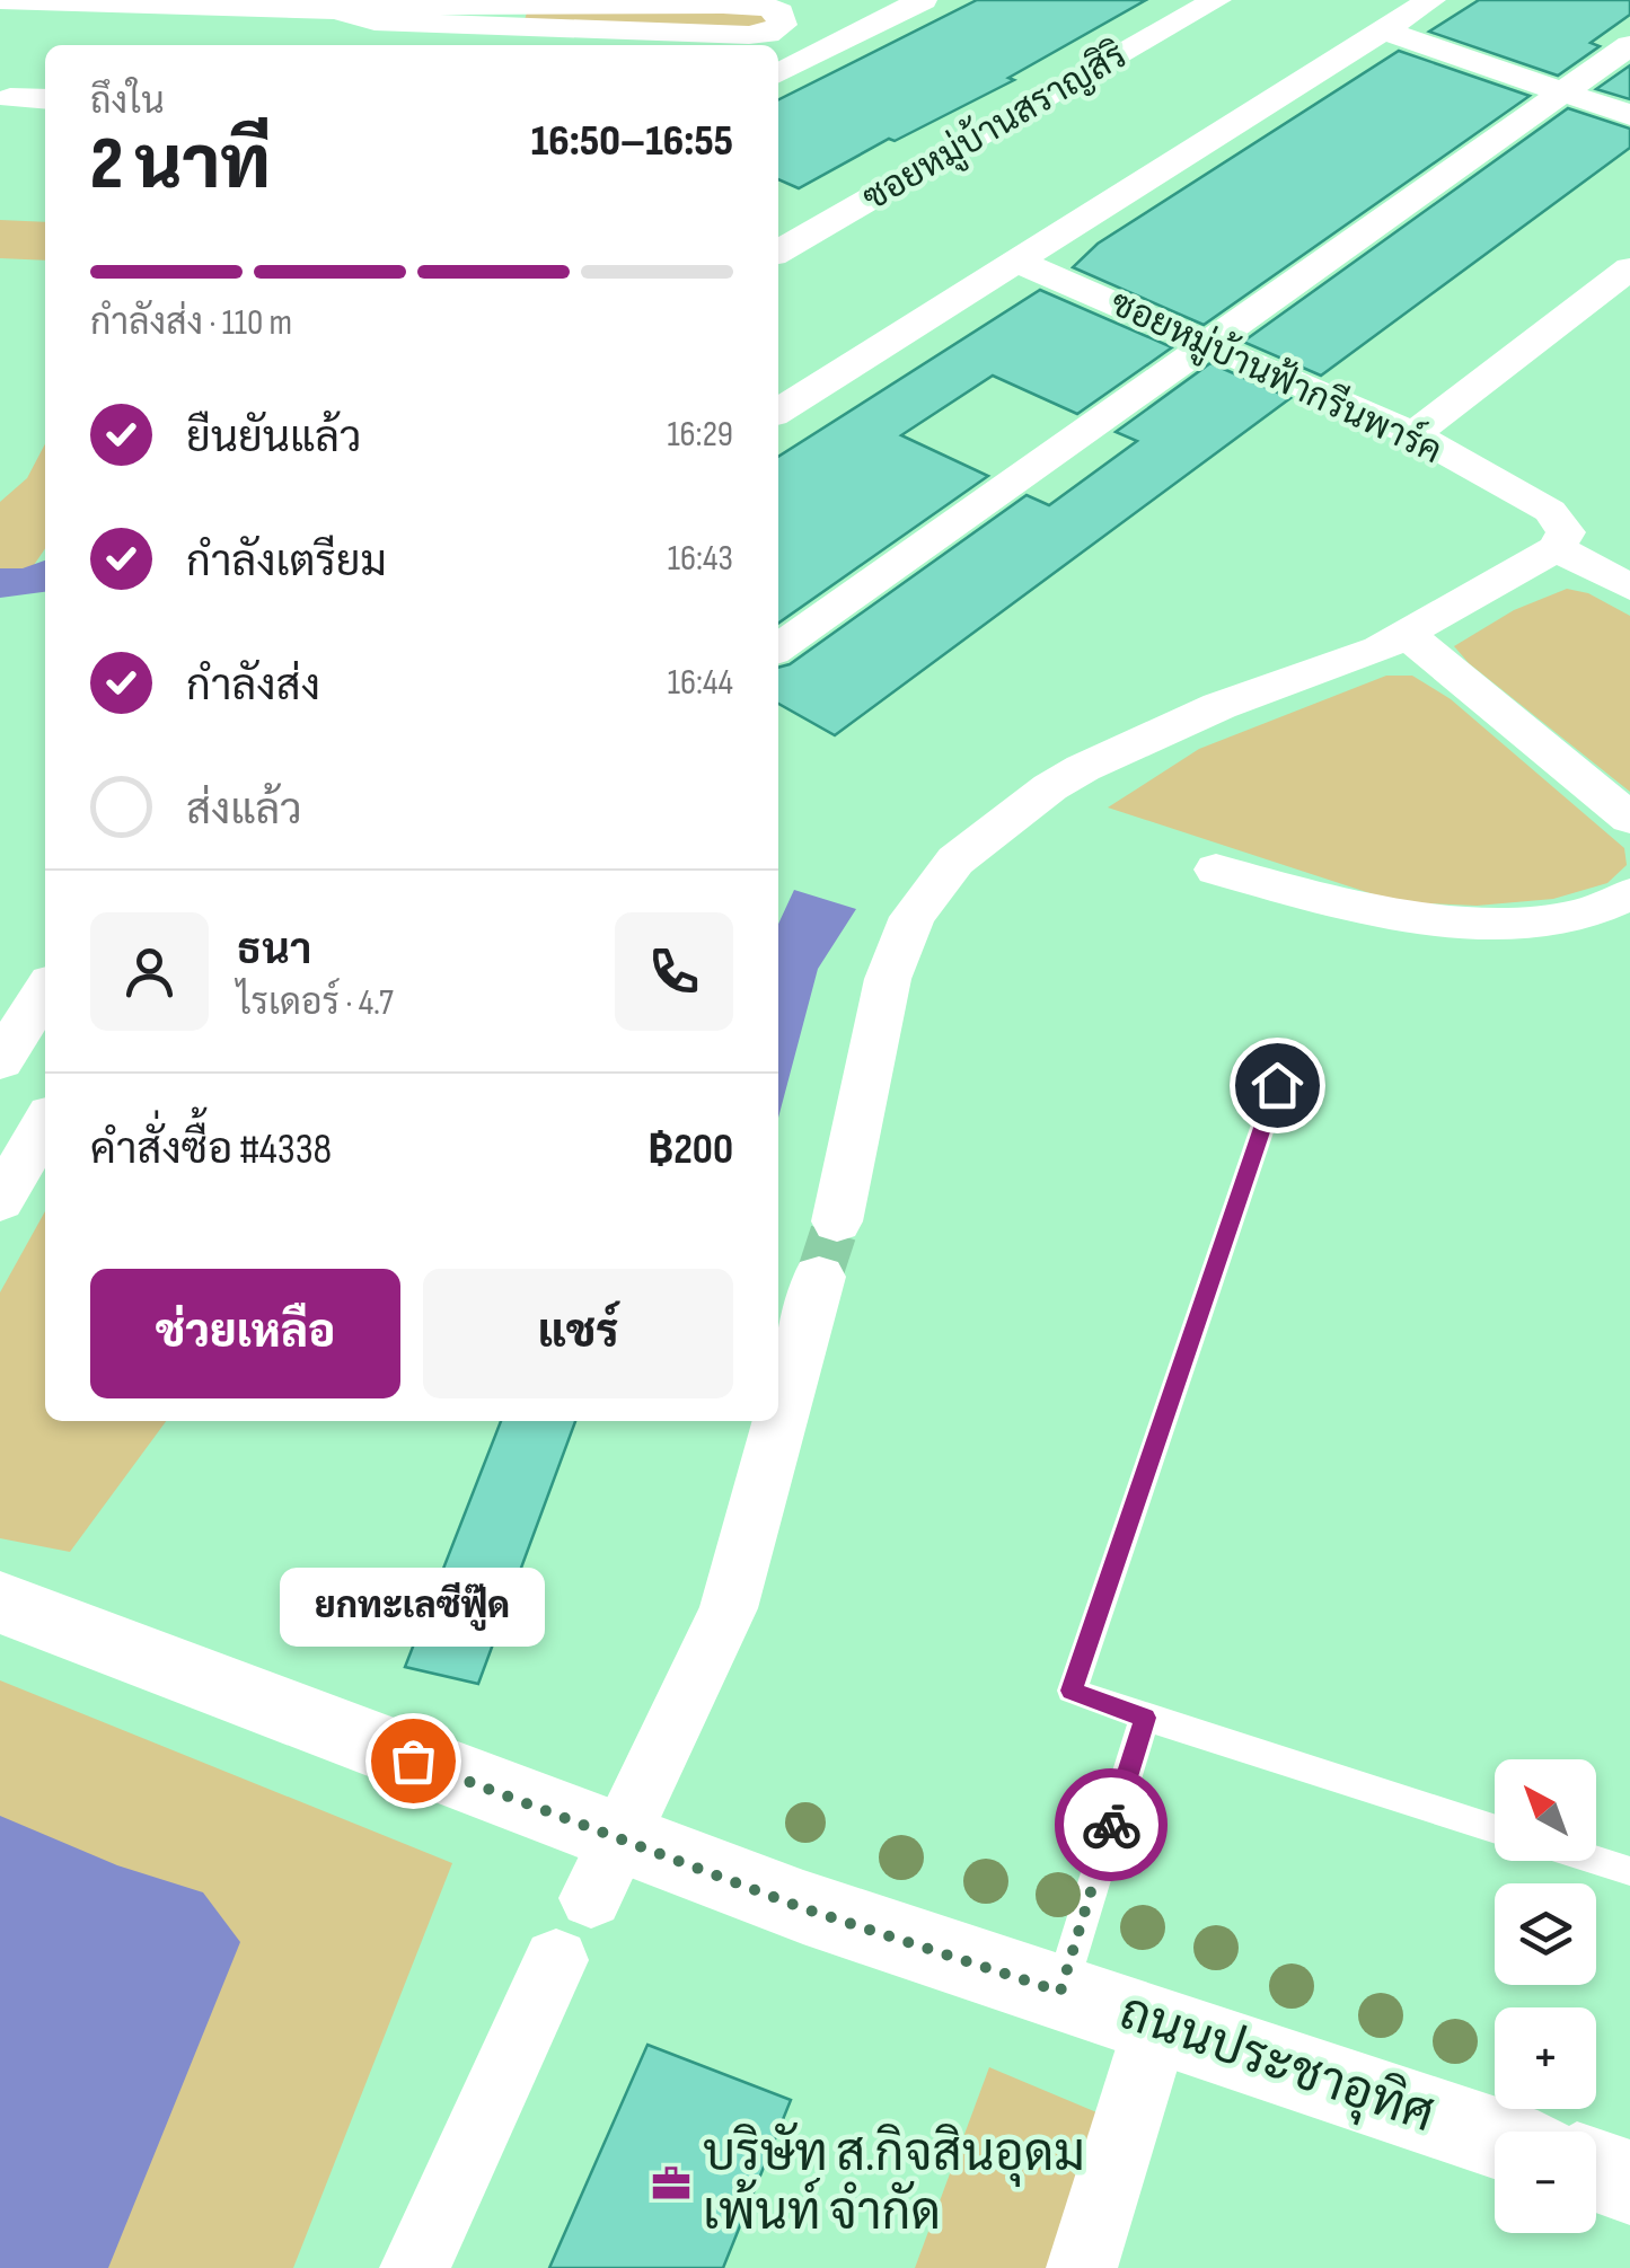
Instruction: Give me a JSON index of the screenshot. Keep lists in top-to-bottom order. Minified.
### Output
{"streets":{"main road":["ถนนประชาอุทิศ"],"street":["ซอยหมู่บ้านสราญสิริ","ซอยหมู่บ้านฟ้ากรีนพาร์ค"]},"places":{"other":["ยกทะเลซีฟู๊ด"],"office":["บริษัท ส.กิจสินอุดม เพ้นท์ จำกัด"]},"north":"top left","page":{"heading":["2 นาที","ถึงใน","16:50–16:55"],"panel":["ธนา","ไรเดอร์ · 4.7","คำสั่งซื้อ #4338","฿200"],"bar":"กำลังส่ง · 110 m","list":[["ยืนยันแล้ว","16:29"],["กำลังเตรียม","16:43"],["กำลังส่ง","16:44"],"ส่งแล้ว"],"buttons":["ช่วยเหลือ","แชร์"],"bubble":"ยกทะเลซีฟู๊ด","map_buttons":["+","−"]}}
